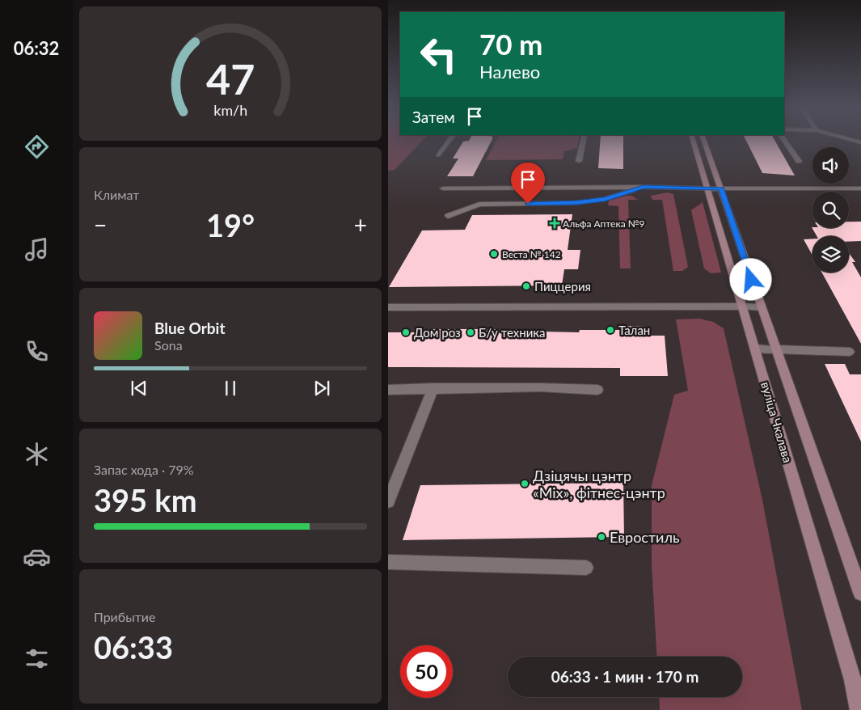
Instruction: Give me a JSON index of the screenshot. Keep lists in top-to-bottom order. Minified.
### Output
{"streets":{"main road":["вуліца Чкалава"]},"places":{"health":["Альфа Аптека №9"],"other":["Веста № 142","Пиццерия","Талан","Дом роз","Б/у техника","Дзіцячы цэнтр «Mix», фітнес-цэнтр","Евростиль"]},"page":{"tabs":"06:32","turn":["70 m","Налево"],"then":"Затем","tile":["Климат",["Запас хода · 79%","395 km"],["Прибытие","06:33"]],"heat":["−","19°","+"],"song":["Blue Orbit","Sona"],"limit":"50","trip":"06:33 · 1 мин · 170 m","gauge":["47","km/h"]}}
